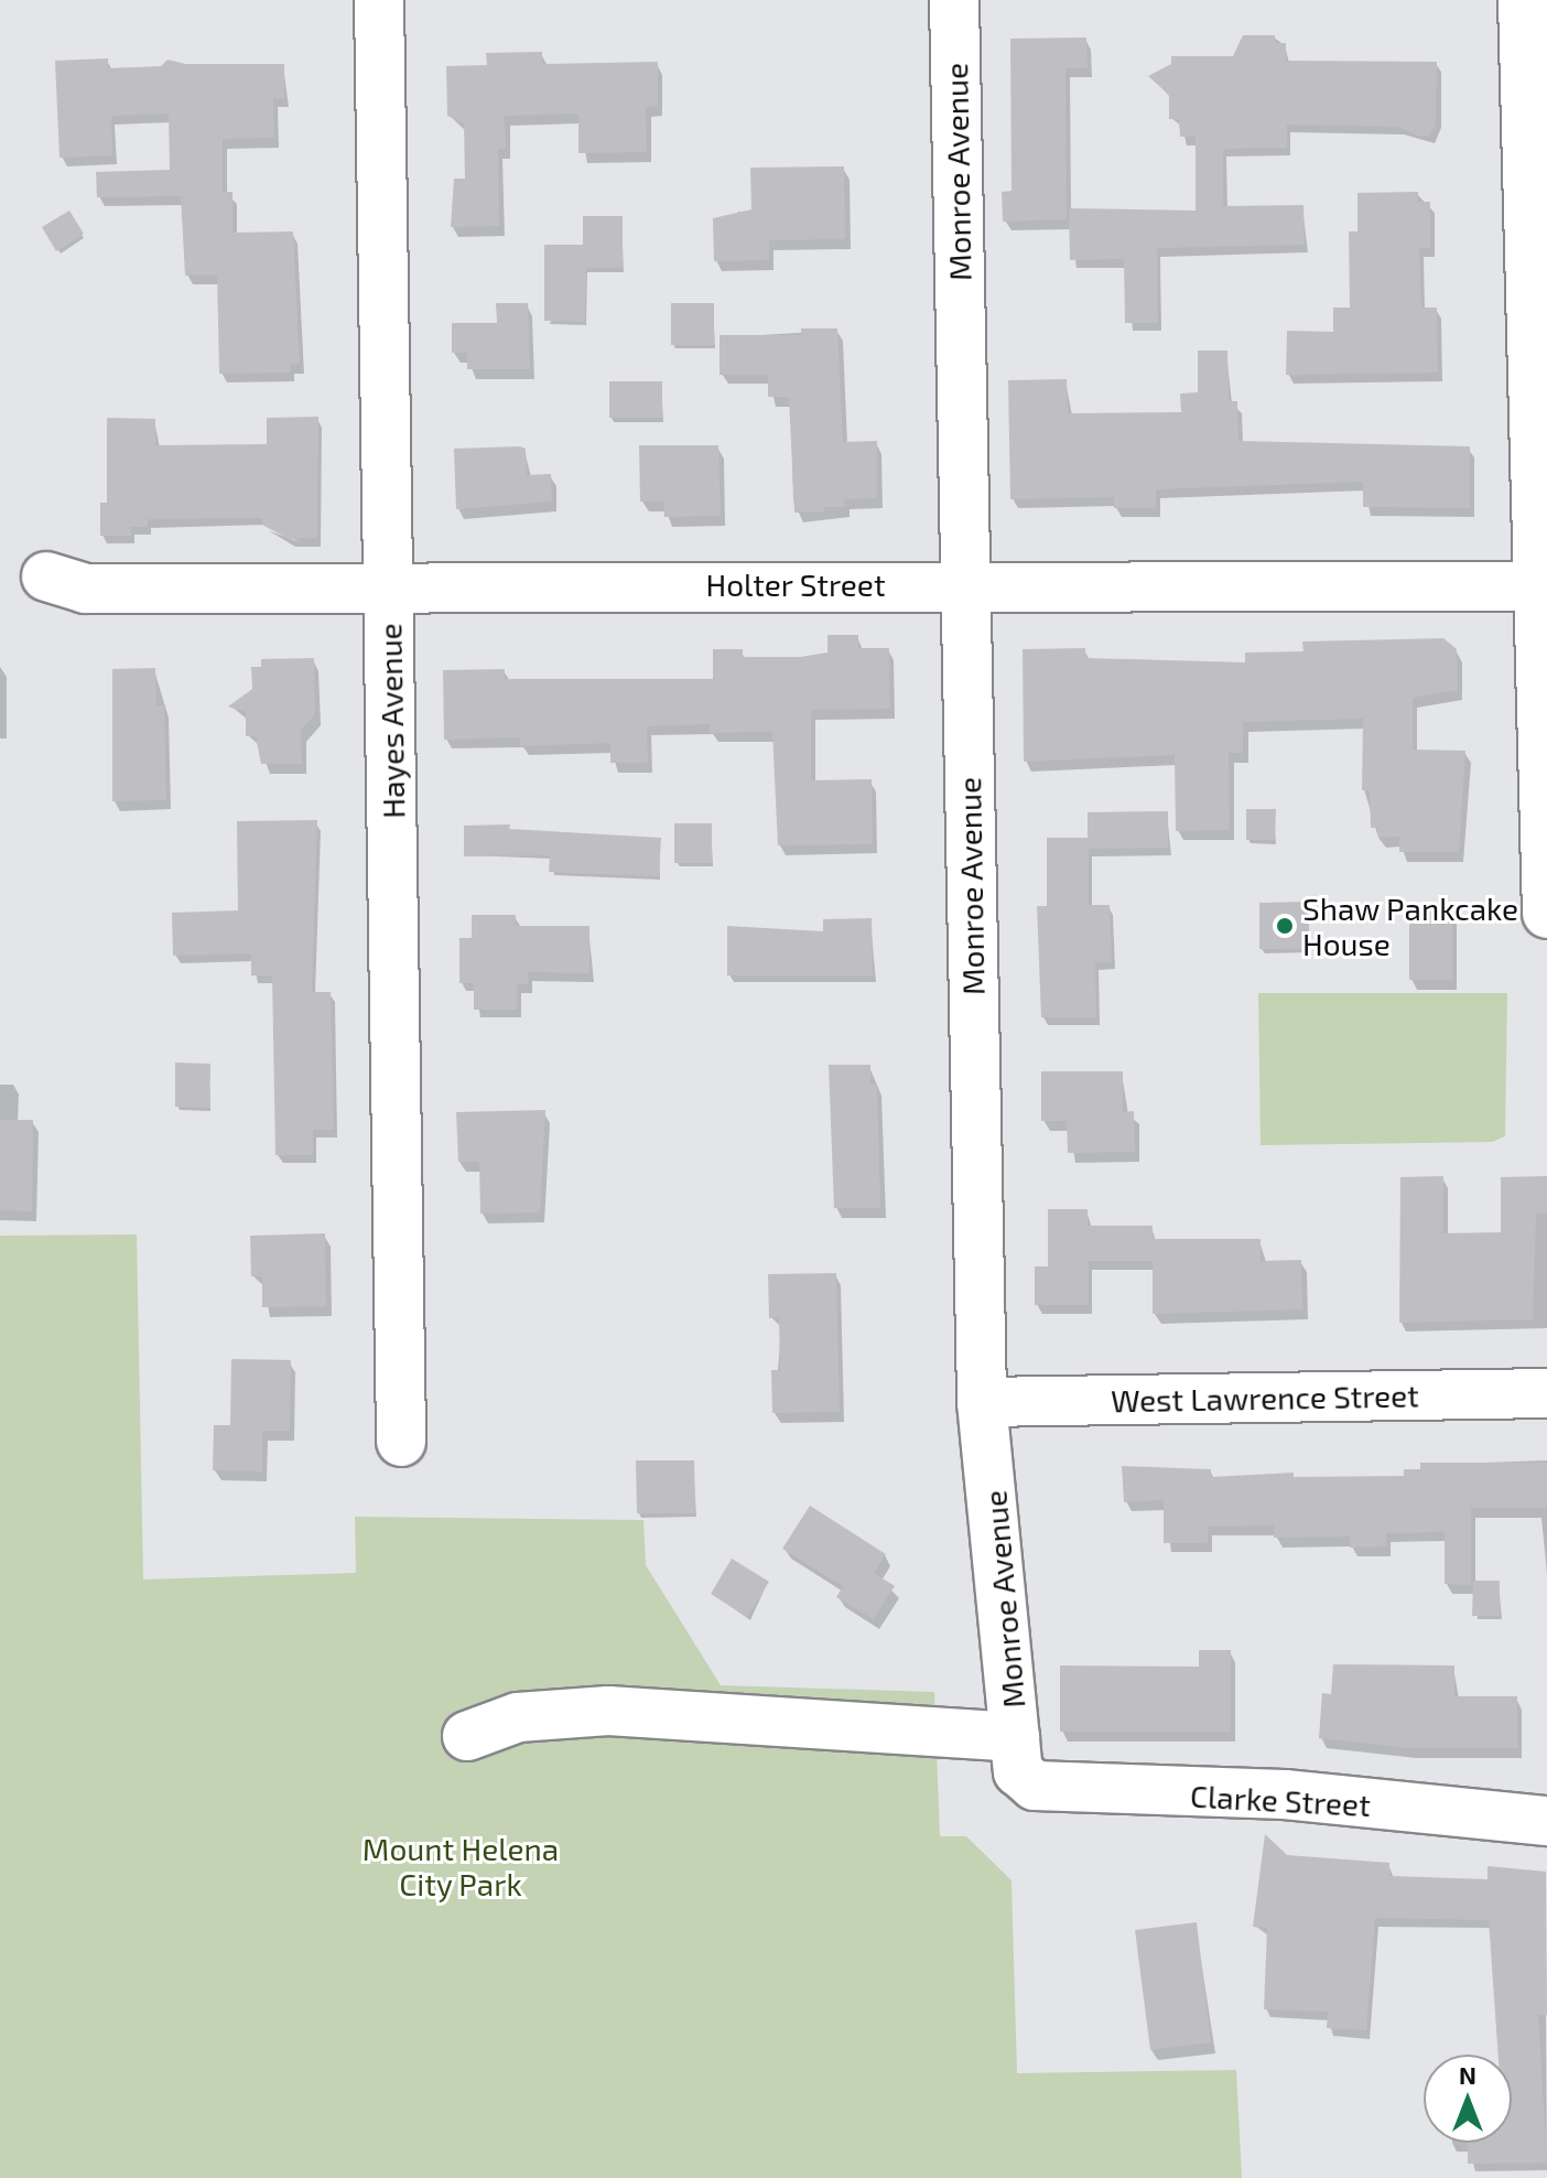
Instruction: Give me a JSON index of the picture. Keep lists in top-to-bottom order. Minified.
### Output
{"streets":{"street":["Monroe Avenue","Holter Street","Hayes Avenue","West Lawrence Street","Clarke Street"]},"crossings":[["Monroe Avenue","Holter Street"],["Monroe Avenue","West Lawrence Street"],["Monroe Avenue","Clarke Street"],["Holter Street","Hayes Avenue"]],"parks":["Mount Helena City Park"],"places":["Shaw Pankcake House"],"north":"top"}
